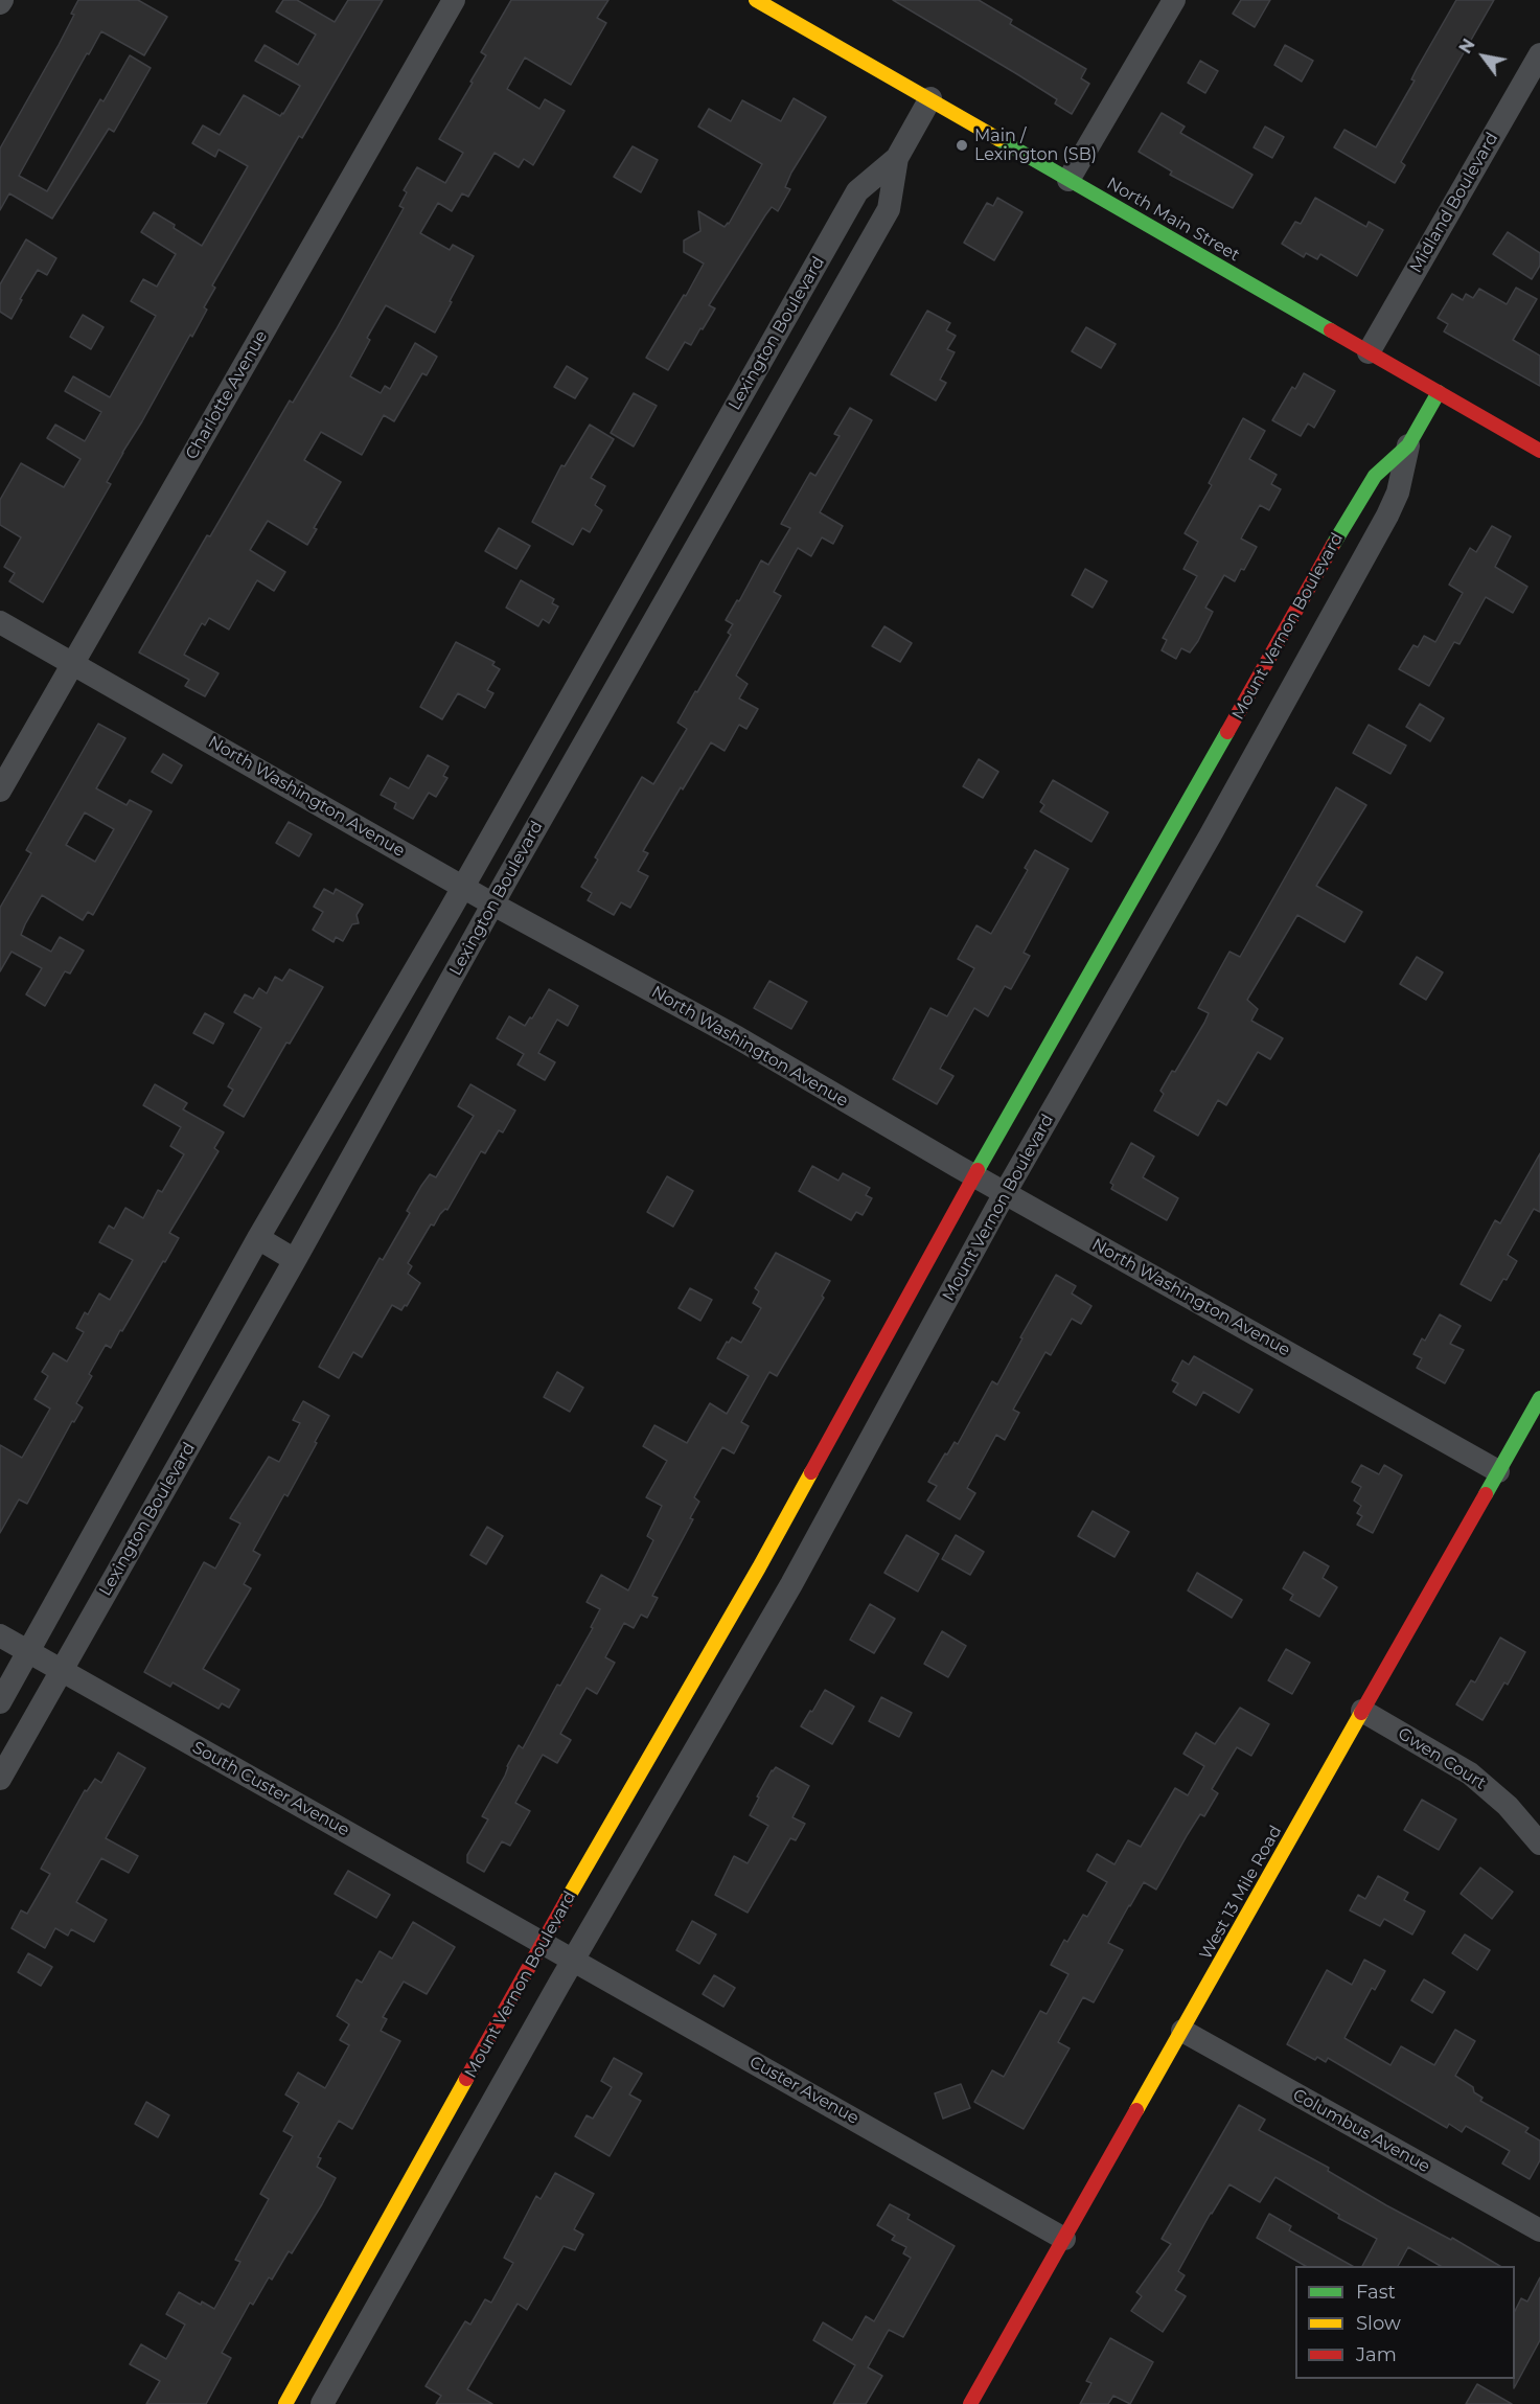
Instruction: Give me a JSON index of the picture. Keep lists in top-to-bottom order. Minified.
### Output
{"streets":{"street":["Midland Boulevard","North Main Street","Lexington Boulevard","Charlotte Avenue","Mount Vernon Boulevard","North Washington Avenue","Gwen Court","South Custer Avenue","West 13 Mile Road","Custer Avenue","Columbus Avenue"]},"crossings":[["Midland Boulevard","North Main Street"],["North Main Street","Lexington Boulevard"],["North Main Street","Mount Vernon Boulevard"],["Lexington Boulevard","North Washington Avenue"],["Lexington Boulevard","South Custer Avenue"],["Charlotte Avenue","North Washington Avenue"],["Mount Vernon Boulevard","North Washington Avenue"],["Mount Vernon Boulevard","South Custer Avenue"],["Mount Vernon Boulevard","Custer Avenue"],["North Washington Avenue","West 13 Mile Road"],["Gwen Court","West 13 Mile Road"],["South Custer Avenue","Custer Avenue"],["West 13 Mile Road","Custer Avenue"],["West 13 Mile Road","Columbus Avenue"]],"places":["Main / Lexington (SB)"],"legend":["Fast","Slow","Jam"],"north":"top left"}
